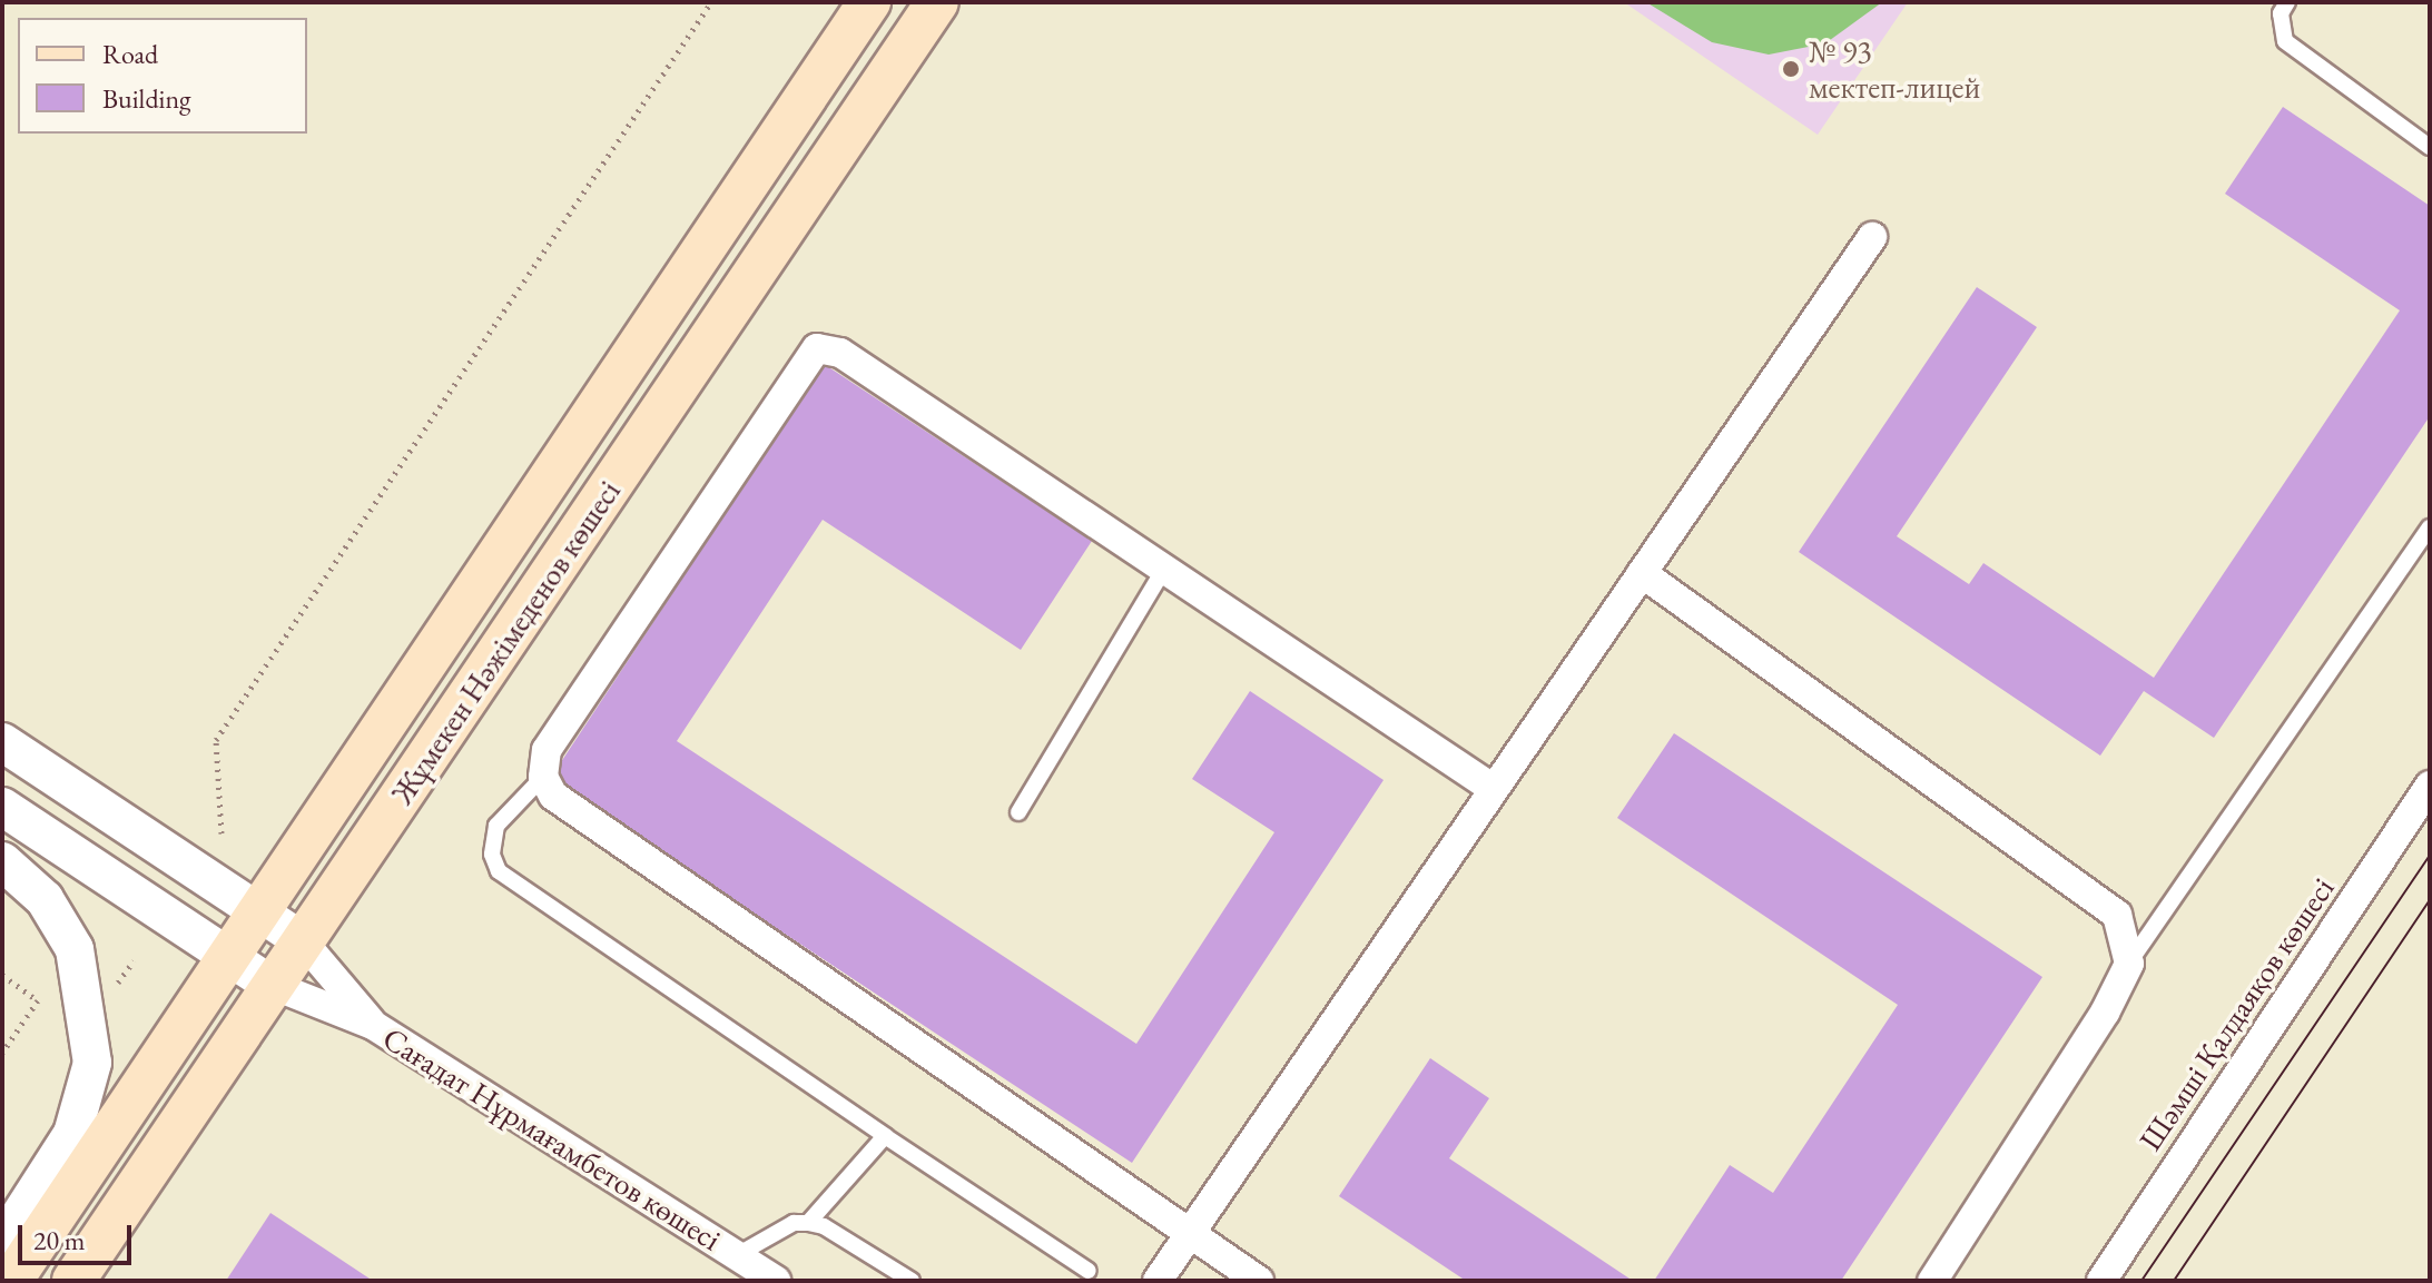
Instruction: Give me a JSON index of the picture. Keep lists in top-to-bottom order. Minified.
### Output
{"streets":{"main road":["Жұмекен Нәжімеденов көшесі"],"street":["Шәмші Қалдаяқов көшесі","Сағадат Нұрмағамбетов көшесі"]},"crossings":[["Жұмекен Нәжімеденов көшесі","Сағадат Нұрмағамбетов көшесі"]],"places":["№ 93 мектеп-лицей"],"legend":["Road","Building"],"scale_bar":"20 m"}
